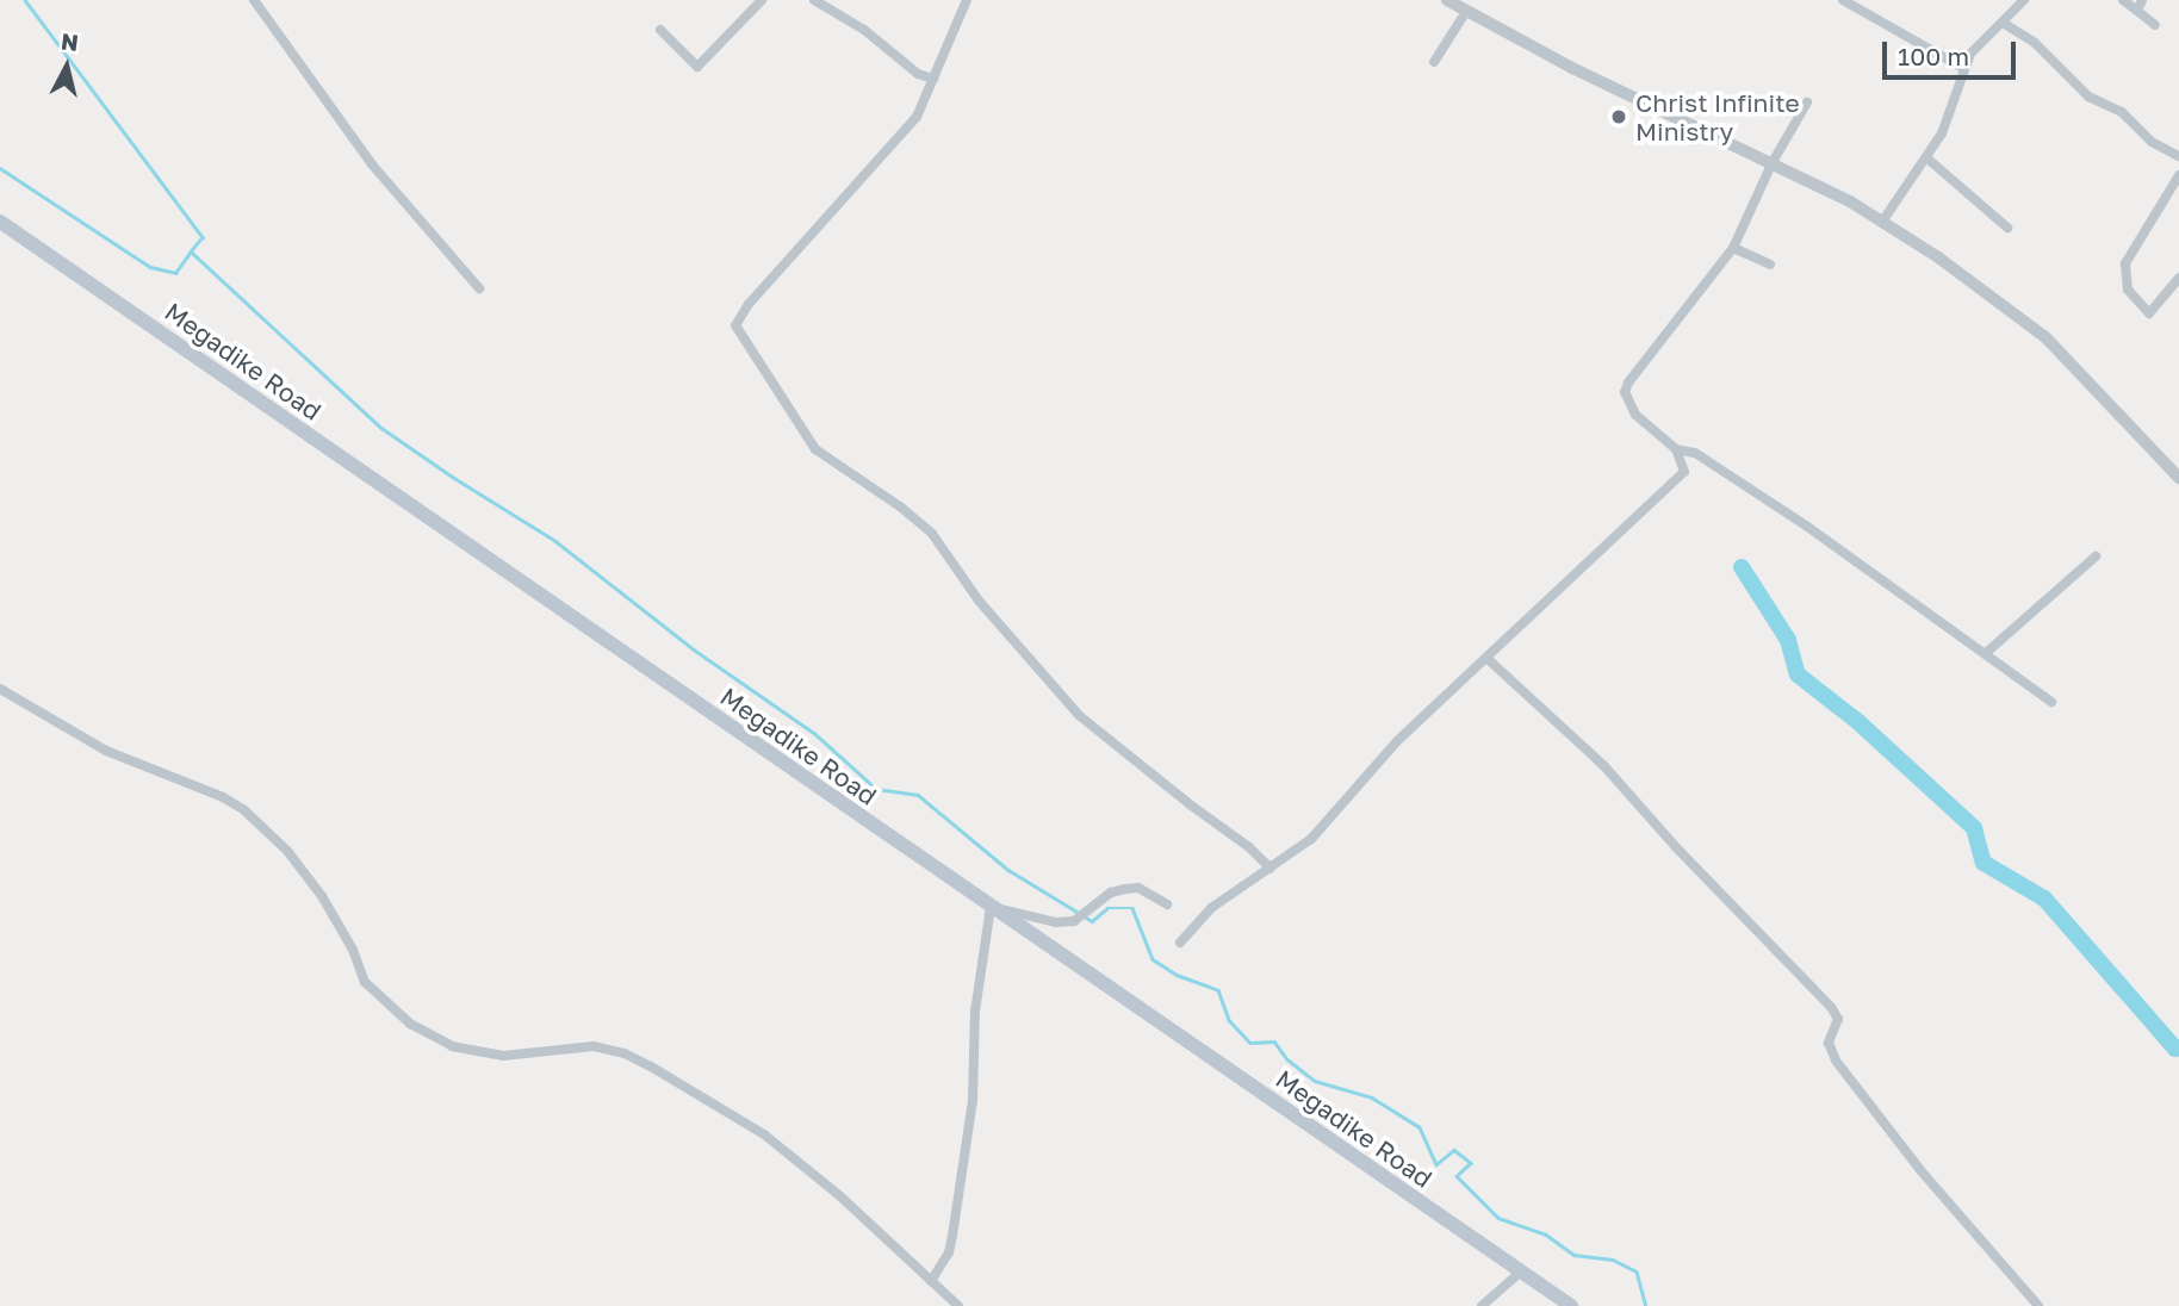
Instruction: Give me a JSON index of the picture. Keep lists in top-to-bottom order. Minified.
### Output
{"streets":{"main road":["Megadike Road"]},"places":["Christ Infinite Ministry"],"scale_bar":"100 m","north":"top"}
